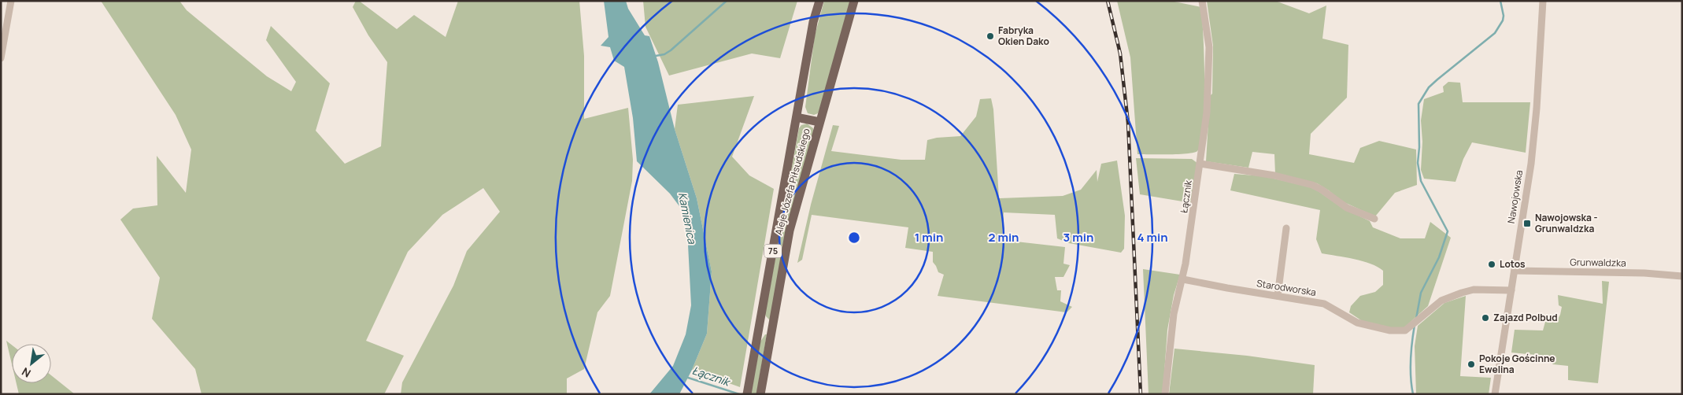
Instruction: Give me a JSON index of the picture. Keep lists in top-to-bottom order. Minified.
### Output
{"streets":{"main road":["Aleje Józefa Piłsudskiego","75"],"street":["Łącznik","Nawojowska","Grunwaldzka","Starodworska"]},"crossings":[["Łącznik","Starodworska"],["Nawojowska","Grunwaldzka"],["Nawojowska","Starodworska"]],"water":["Kamienica","Łącznik"],"places":{"other":["Fabryka Okien Dako","Lotos","Zajazd Polbud","Pokoje Gościnne Ewelina"],"transit":["Nawojowska - Grunwaldzka"]},"north":"bottom left","rings":["1 min","2 min","3 min","4 min"]}
